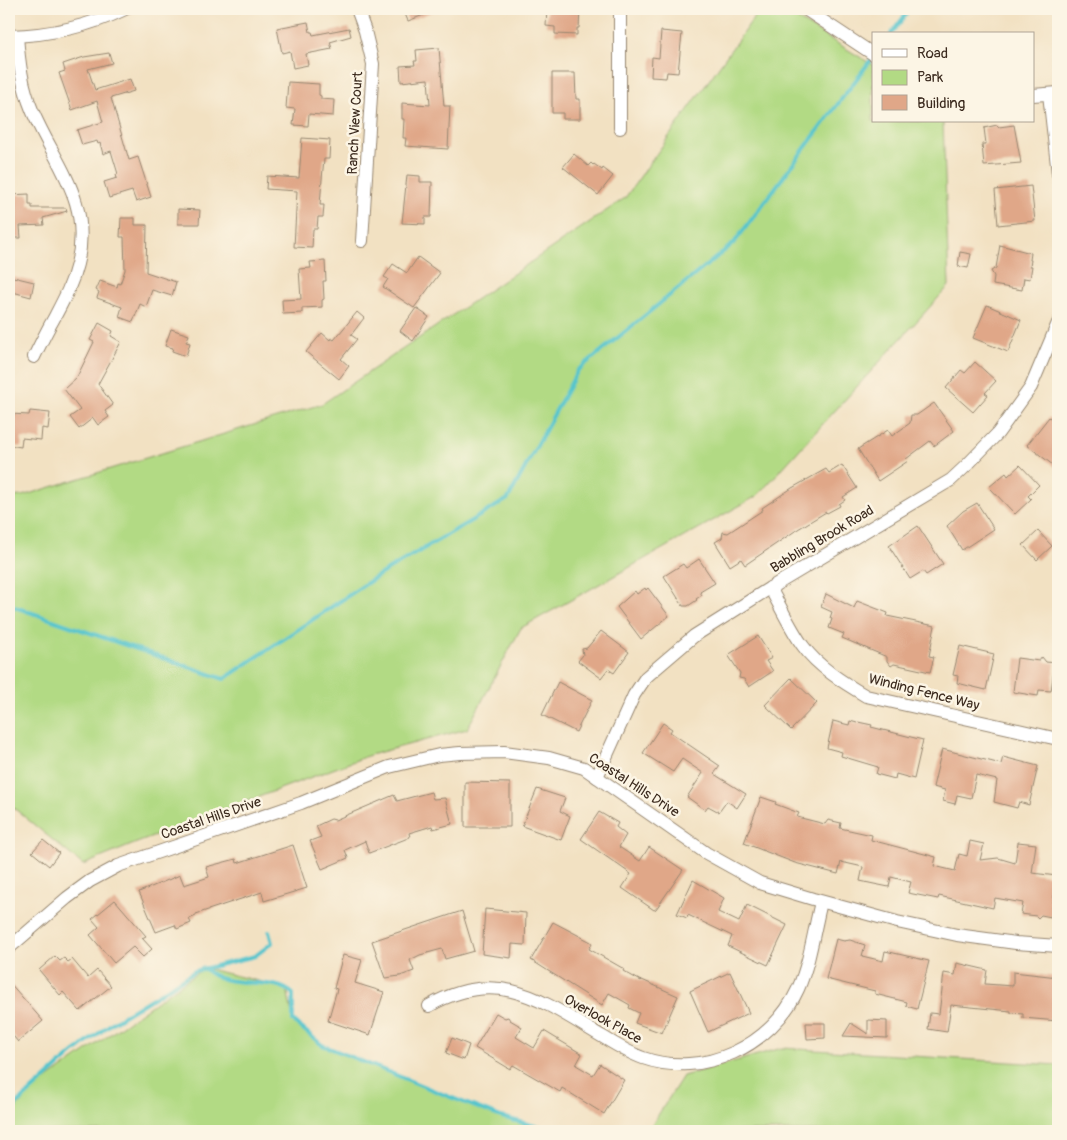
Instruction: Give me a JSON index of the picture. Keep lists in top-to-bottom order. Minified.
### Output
{"streets":{"street":["Ranch View Court","Babbling Brook Road","Winding Fence Way","Coastal Hills Drive","Overlook Place"]},"crossings":[["Babbling Brook Road","Winding Fence Way"],["Babbling Brook Road","Coastal Hills Drive"],["Coastal Hills Drive","Overlook Place"]],"legend":["Road","Park","Building"]}
